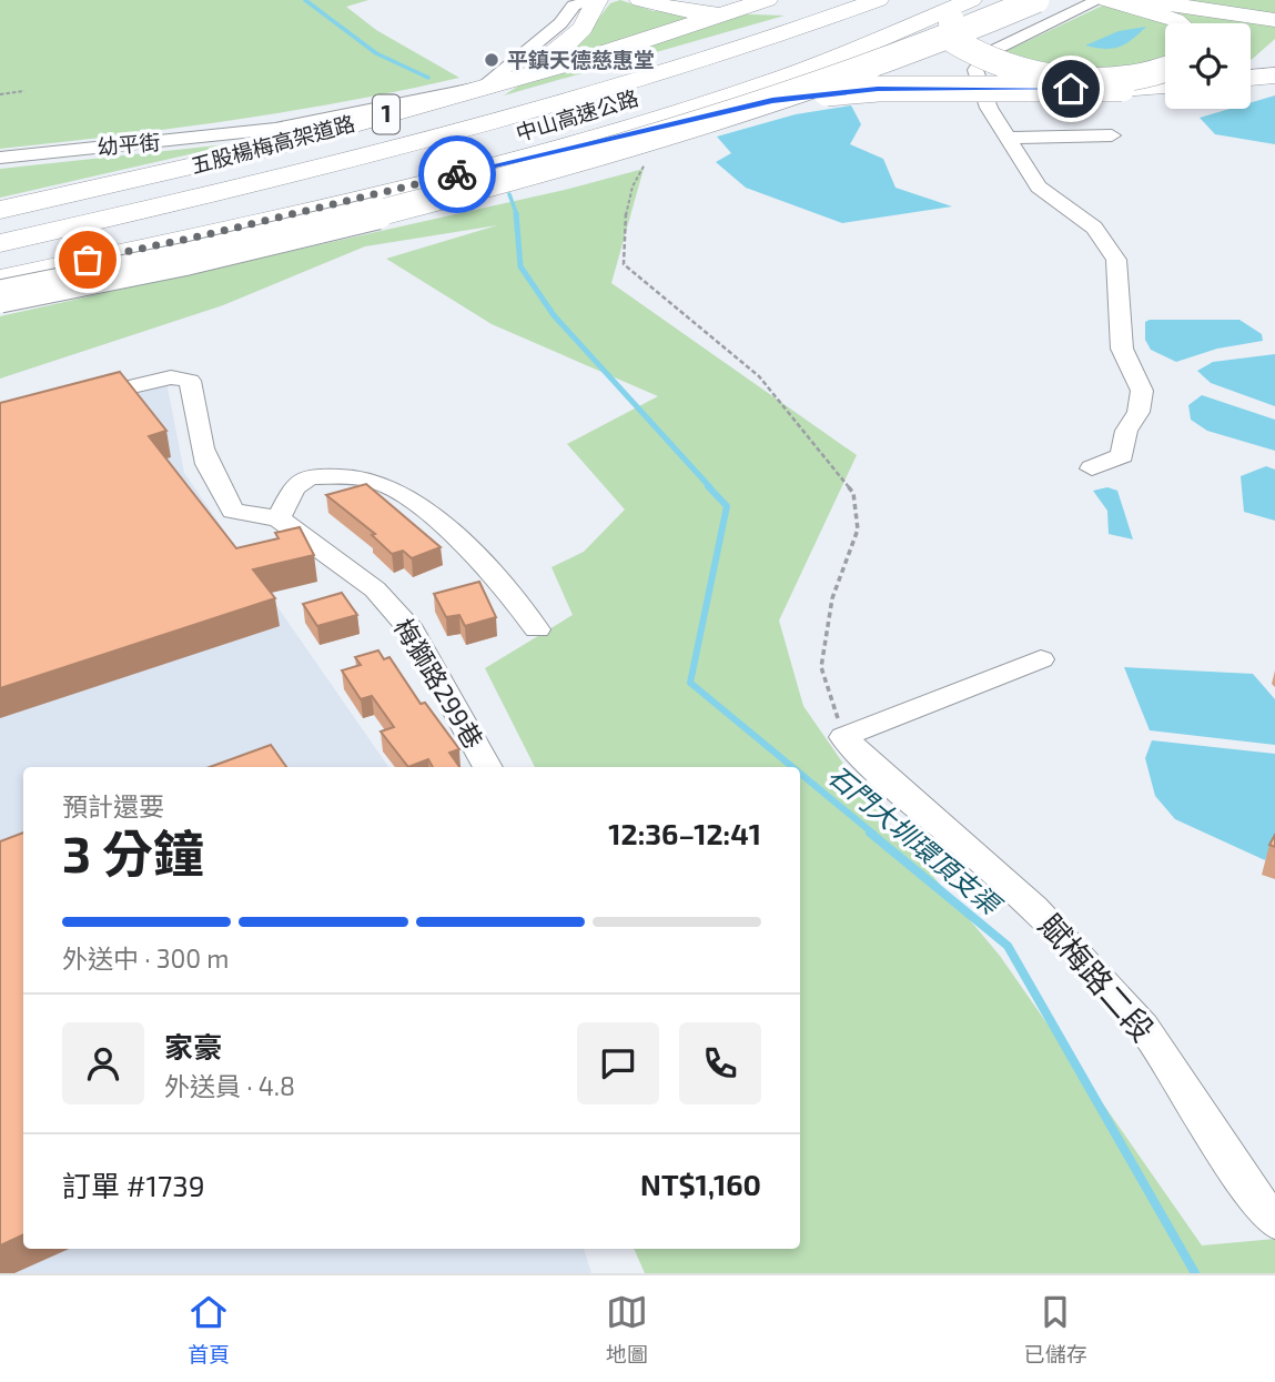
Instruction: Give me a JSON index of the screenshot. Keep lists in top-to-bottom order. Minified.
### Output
{"streets":{"highway":["1","中山高速公路","五股楊梅高架道路"],"street":["幼平街","梅獅路299巷","賦梅路二段"]},"water":["石門大圳環頂支渠"],"places":["平鎮天德慈惠堂"],"page":{"heading":["3 分鐘","預計還要","12:36–12:41"],"panel":["家豪","外送員 · 4.8","訂單 #1739","NT$1,160"],"bar":"外送中 · 300 m","tabs":["首頁","地圖","已儲存"]}}
